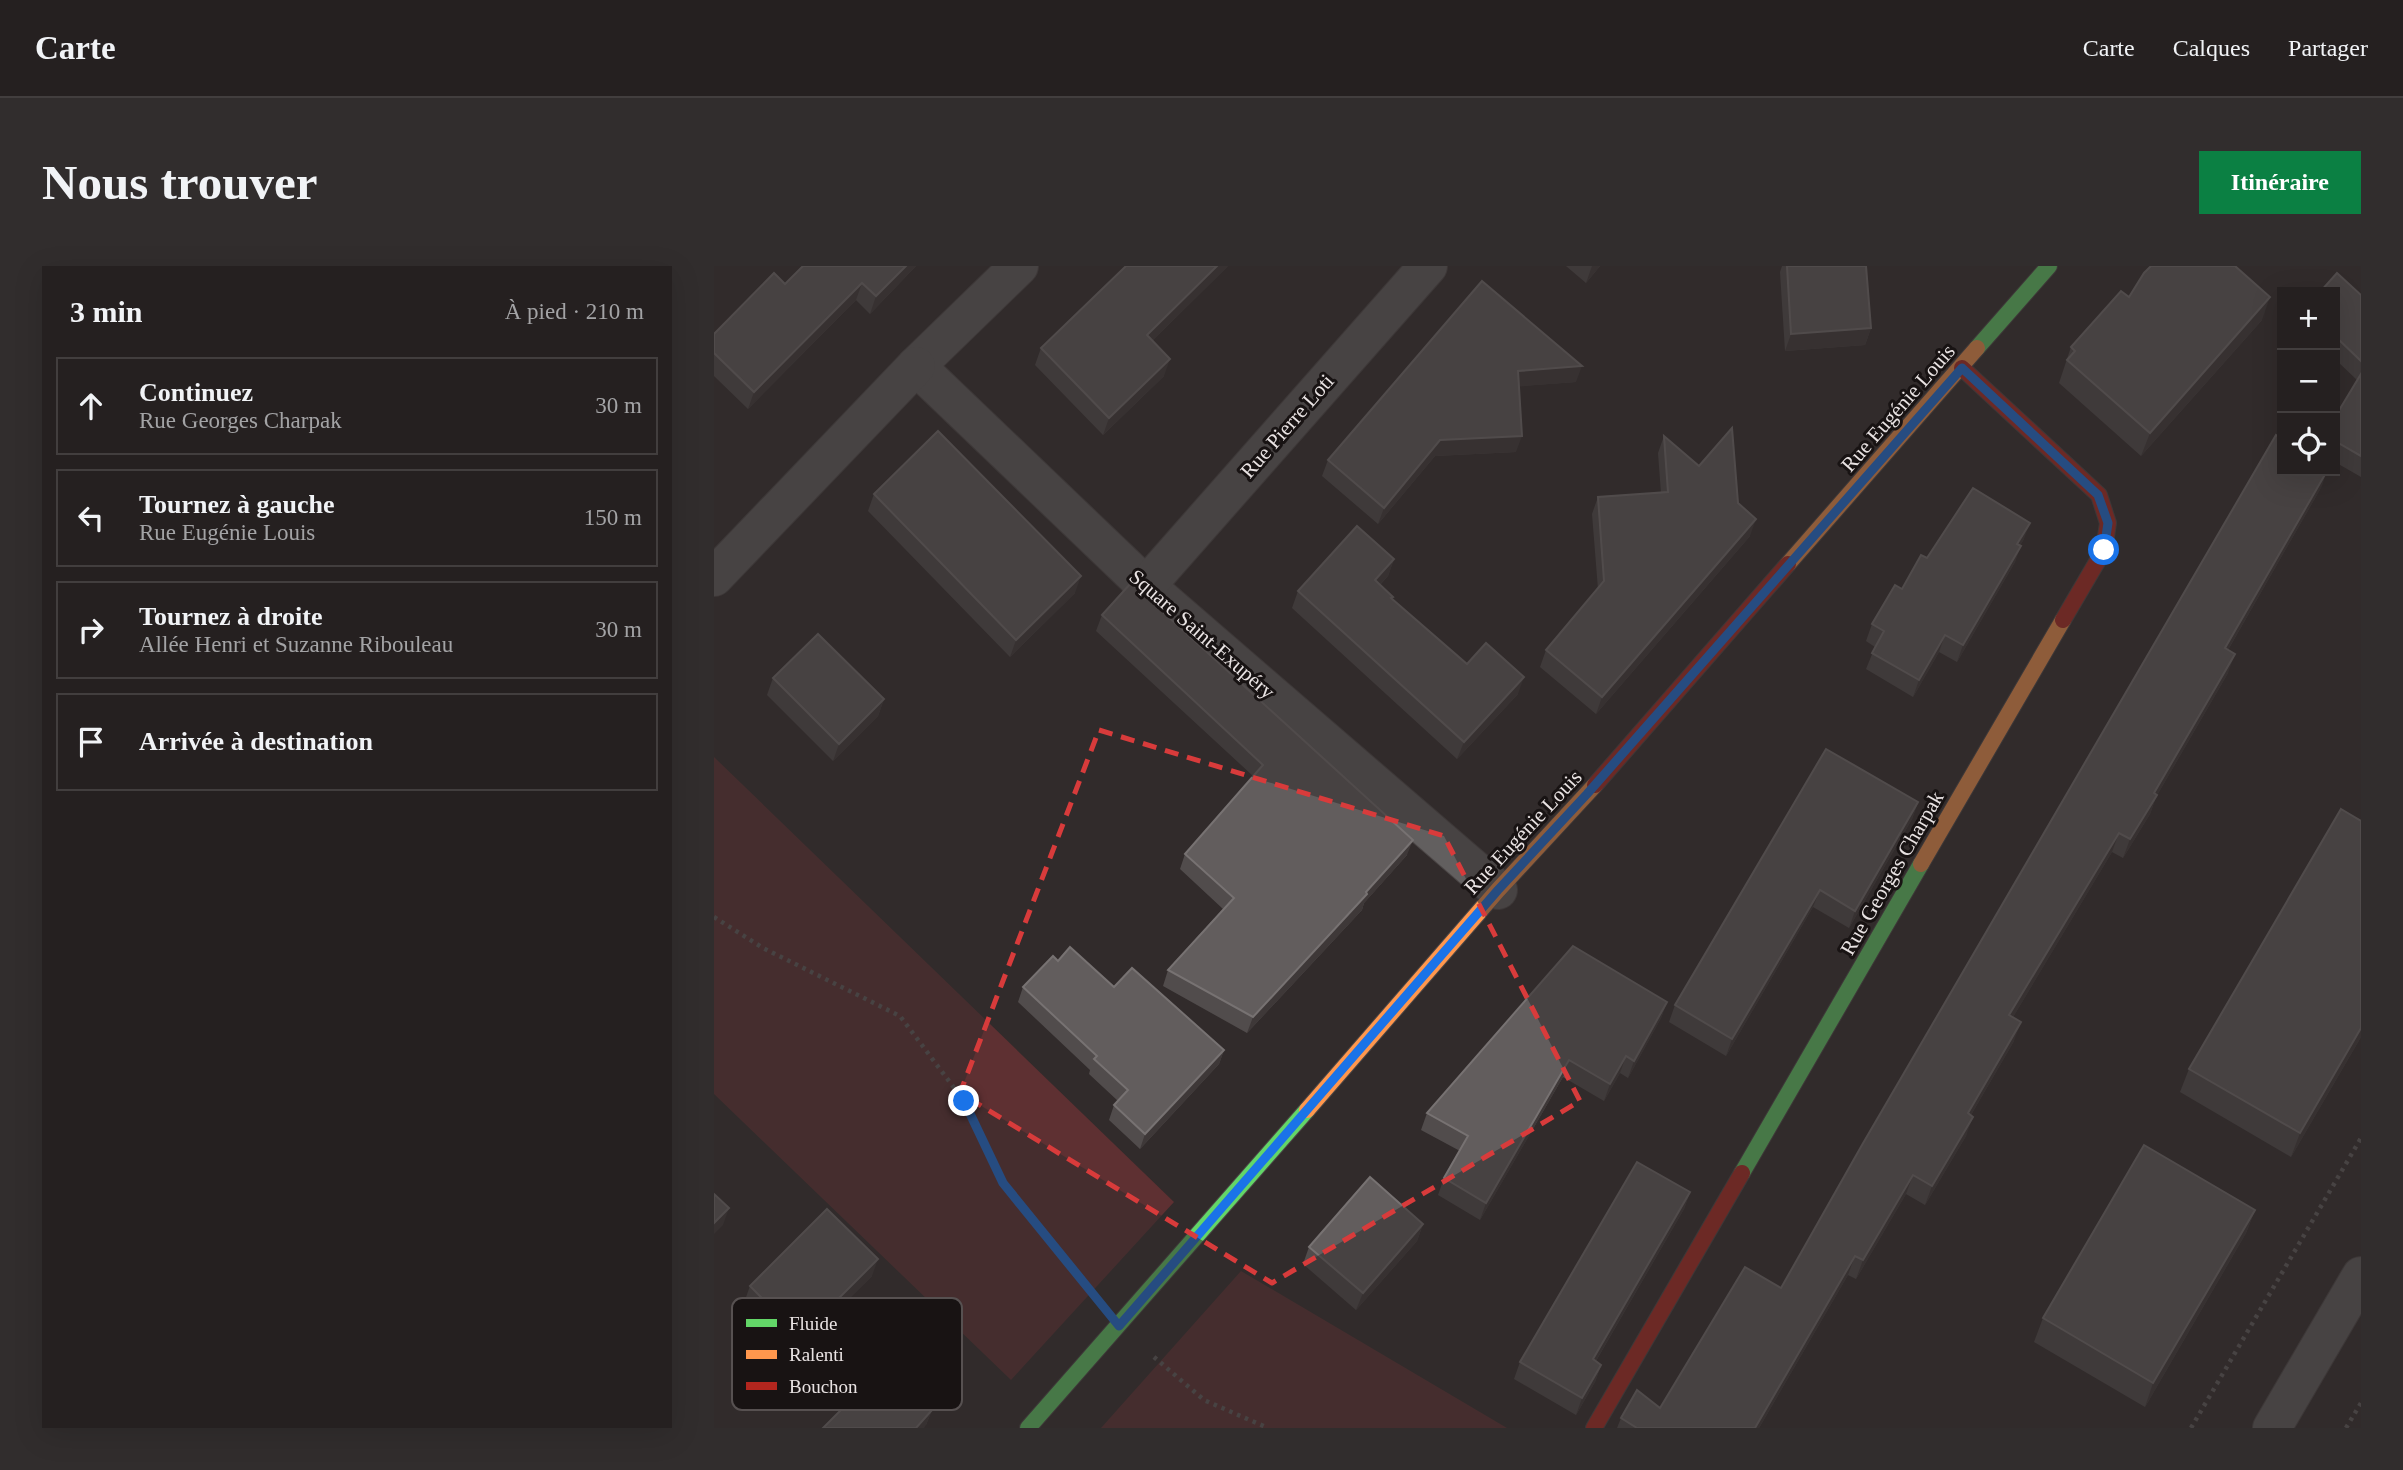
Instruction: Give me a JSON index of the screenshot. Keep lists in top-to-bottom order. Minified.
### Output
{"streets":{"street":["Rue Eugénie Louis","Rue Pierre Loti","Square Saint-Exupéry","Rue Georges Charpak"]},"crossings":[["Rue Eugénie Louis","Square Saint-Exupéry"],["Rue Eugénie Louis","Rue Georges Charpak"],["Rue Pierre Loti","Square Saint-Exupéry"]],"legend":["Fluide","Ralenti","Bouchon"],"page":{"header":"Carte","nav":["Carte","Calques","Partager"],"buttons":"Itinéraire","title":"Nous trouver","heading":["3 min","À pied · 210 m"],"map_buttons":["+","−"],"list":[["Continuez","Rue Georges Charpak","30 m"],["Tournez à gauche","Rue Eugénie Louis","150 m"],["Tournez à droite","Allée Henri et Suzanne Ribouleau","30 m"],"Arrivée à destination"]}}
